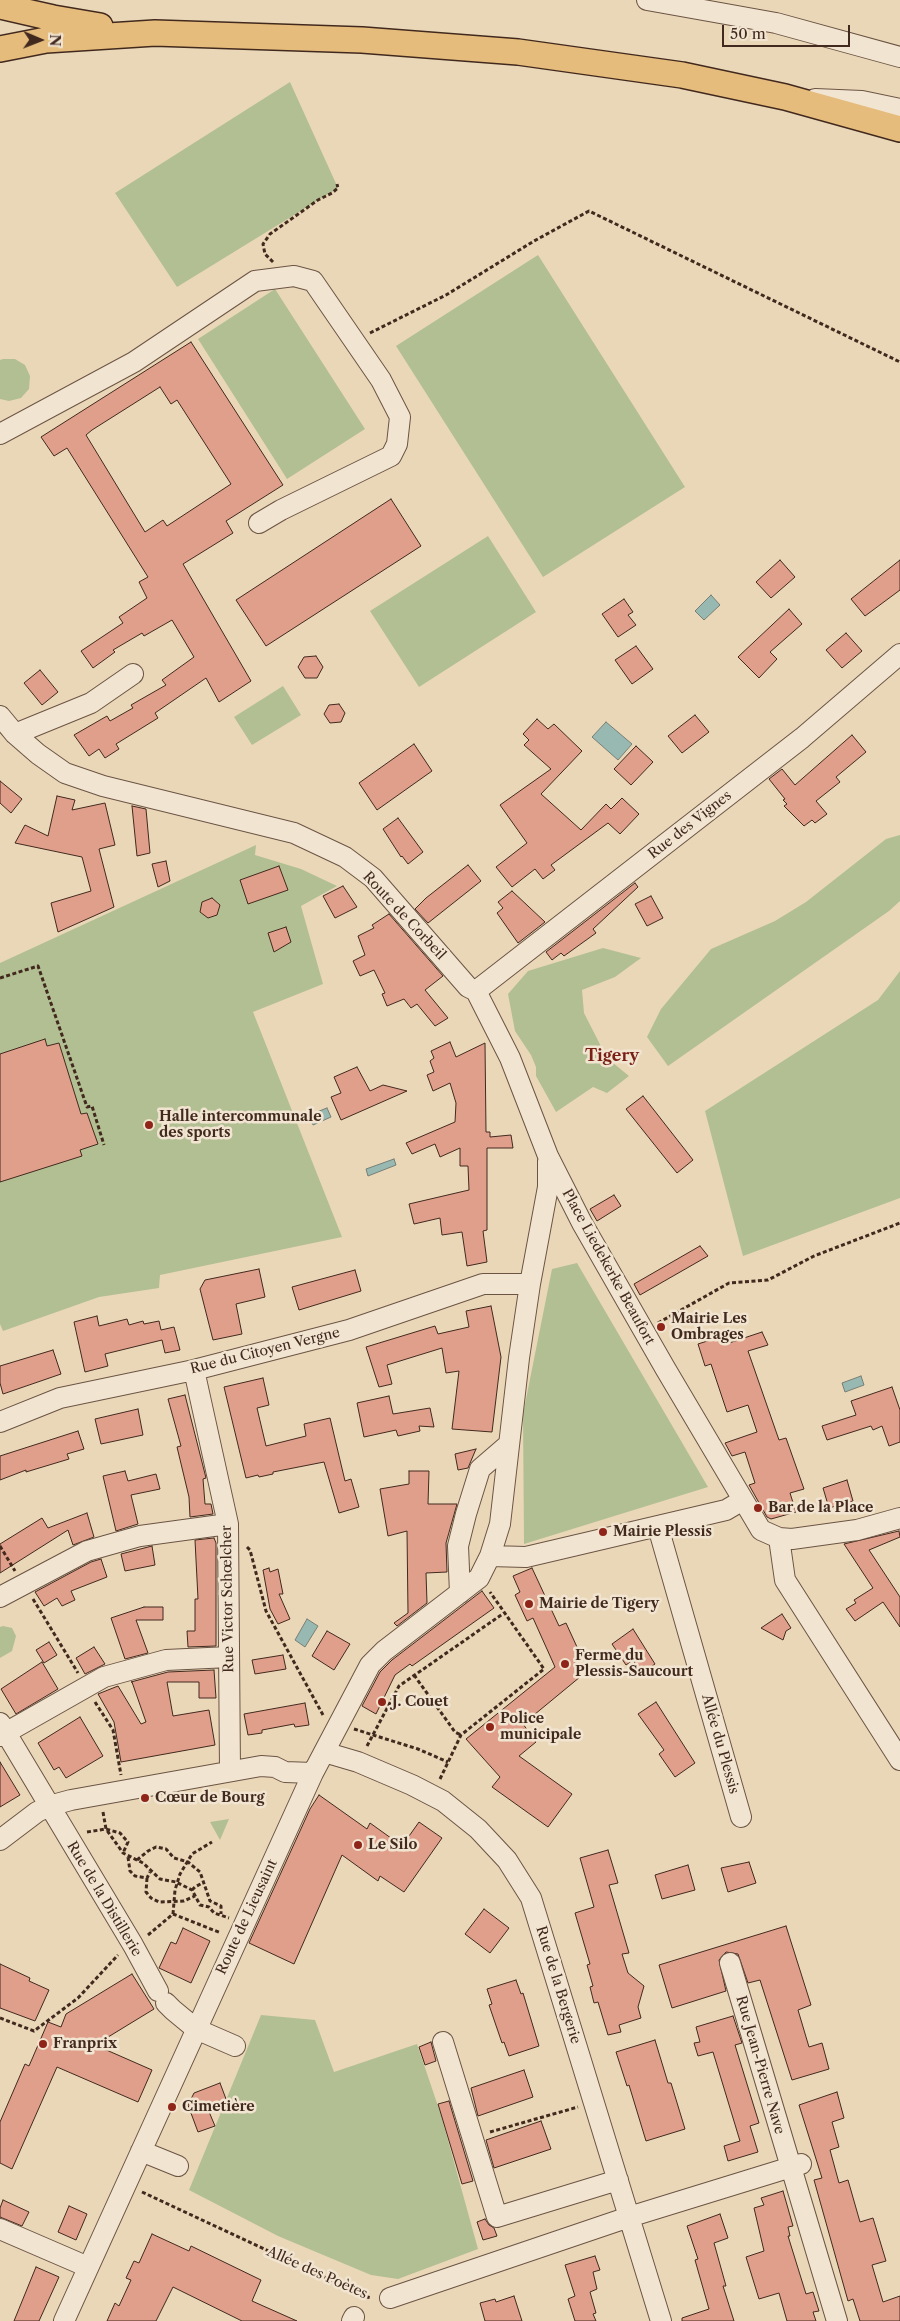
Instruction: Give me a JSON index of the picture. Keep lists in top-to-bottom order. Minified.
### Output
{"streets":{"street":["Rue des Vignes","Route de Corbeil","Place Liedekerke Beaufort","Rue du Citoyen Vergne","Rue Victor Schœlcher","Allée du Plessis","Rue de la Distillerie","Route de Lieusaint","Rue de la Bergerie","Rue Jean-Pierre Nave"],"path":["Allée des Poètes"]},"crossings":[["Rue des Vignes","Route de Corbeil"],["Route de Corbeil","Place Liedekerke Beaufort"],["Place Liedekerke Beaufort","Rue du Citoyen Vergne"],["Place Liedekerke Beaufort","Route de Lieusaint"],["Rue du Citoyen Vergne","Rue Victor Schœlcher"],["Rue de la Distillerie","Route de Lieusaint"],["Route de Lieusaint","Rue de la Bergerie"],["Route de Lieusaint","Allée des Poètes"]],"districts":["Tigery"],"places":["Halle intercommunale des sports","Mairie Les Ombrages","Bar de la Place","Mairie Plessis","Mairie de Tigery","Ferme du Plessis-Saucourt","J. Couet","Police municipale","Cœur de Bourg","Le Silo","Franprix","Cimetière"],"scale_bar":"50 m","north":"right"}
